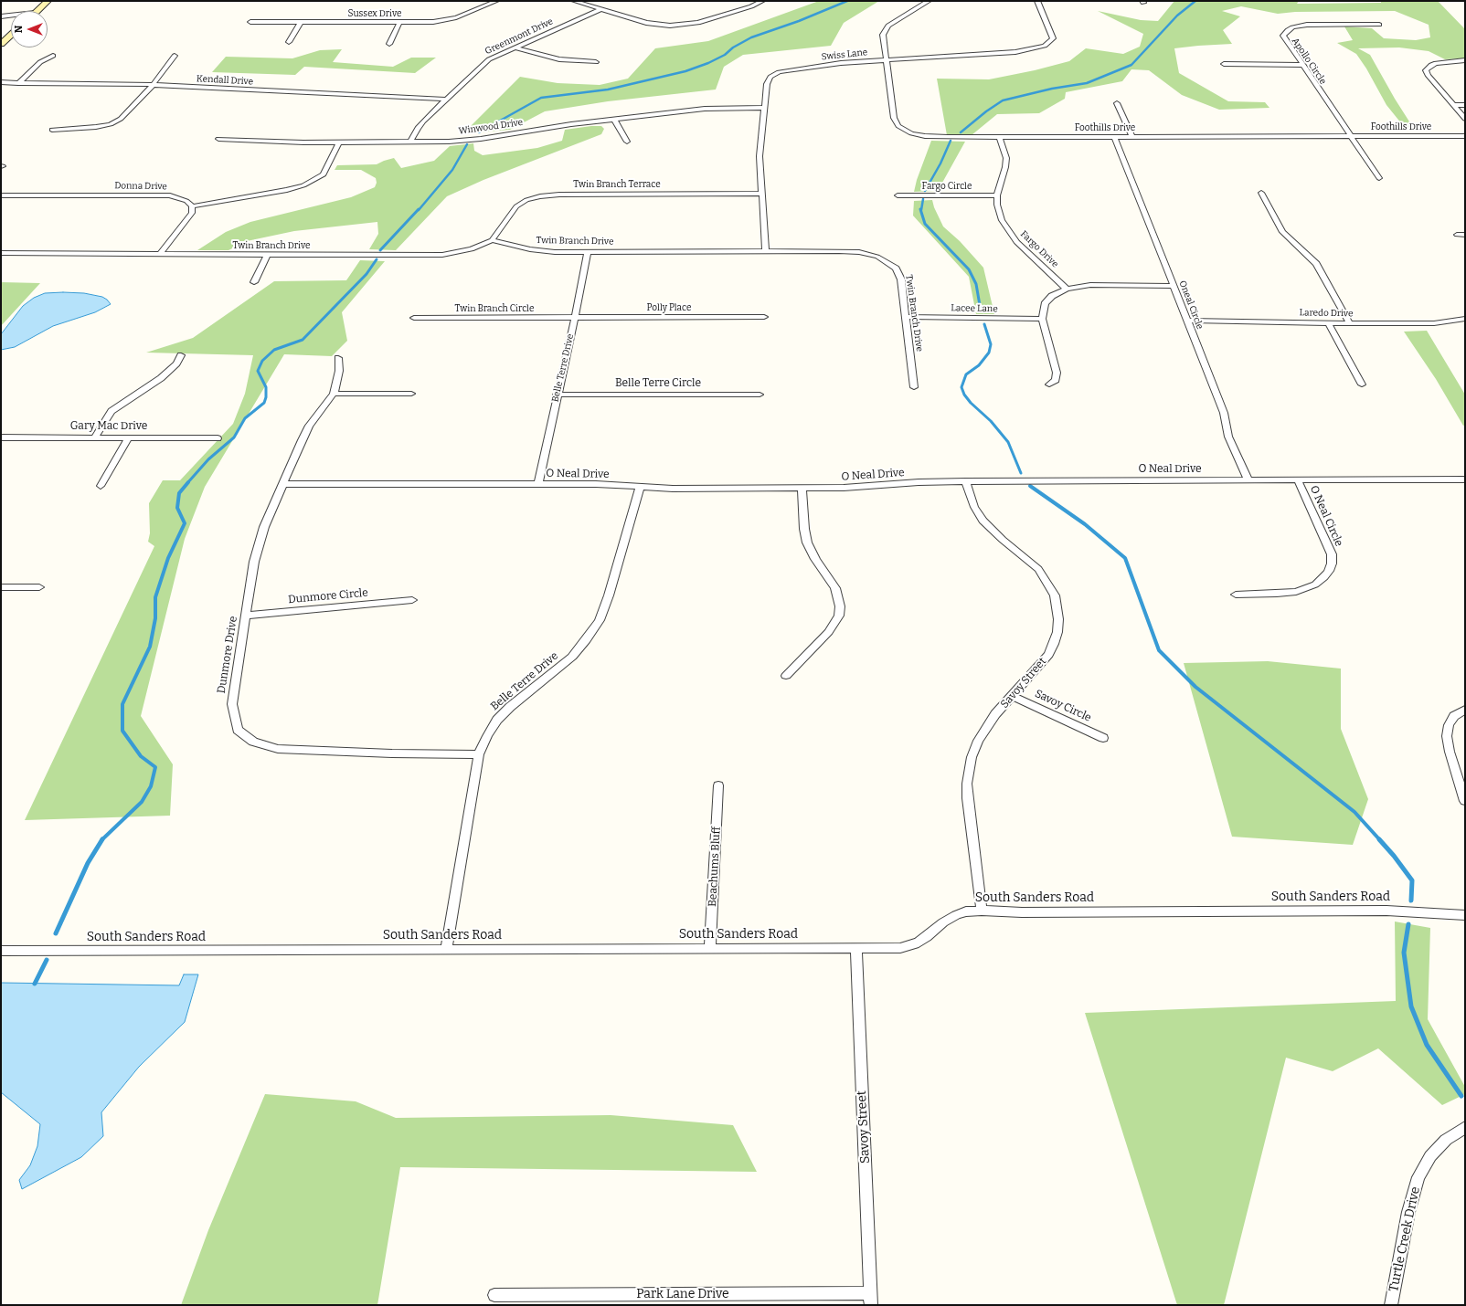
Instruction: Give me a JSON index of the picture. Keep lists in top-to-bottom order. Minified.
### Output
{"streets":{"street":["Sussex Drive","Greenmont Drive","Swiss Lane","Apollo Circle","Kendall Drive","Winwood Drive","Foothills Drive","Twin Branch Terrace","Donna Drive","Fargo Circle","Twin Branch Drive","Fargo Drive","Oneal Circle","Polly Place","Twin Branch Circle","Lacee Lane","Laredo Drive","Belle Terre Drive","Belle Terre Circle","Gary Mac Drive","O Neal Drive","O Neal Circle","Dunmore Circle","Dunmore Drive","Savoy Street","Savoy Circle","Beachums Bluff","South Sanders Road","Turtle Creek Drive","Park Lane Drive"]},"crossings":[["Greenmont Drive","Kendall Drive"],["Greenmont Drive","Winwood Drive"],["Swiss Lane","Winwood Drive"],["Swiss Lane","Foothills Drive"],["Swiss Lane","Twin Branch Terrace"],["Swiss Lane","Twin Branch Drive"],["Apollo Circle","Foothills Drive"],["Foothills Drive","Fargo Drive"],["Foothills Drive","Oneal Circle"],["Twin Branch Terrace","Twin Branch Drive"],["Fargo Circle","Fargo Drive"],["Twin Branch Drive","Lacee Lane"],["Twin Branch Drive","Belle Terre Drive"],["Oneal Circle","Laredo Drive"],["Oneal Circle","O Neal Drive"],["Polly Place","Twin Branch Circle"],["Polly Place","Belle Terre Drive"],["Twin Branch Circle","Belle Terre Drive"],["Belle Terre Drive","Belle Terre Circle"],["Belle Terre Drive","O Neal Drive"],["Belle Terre Drive","Dunmore Drive"],["Belle Terre Drive","South Sanders Road"],["O Neal Drive","O Neal Circle"],["O Neal Drive","Dunmore Drive"],["O Neal Drive","Savoy Street"],["Dunmore Circle","Dunmore Drive"],["Savoy Street","Savoy Circle"],["Savoy Street","South Sanders Road"],["Savoy Street","Park Lane Drive"],["Beachums Bluff","South Sanders Road"]],"north":"left"}
